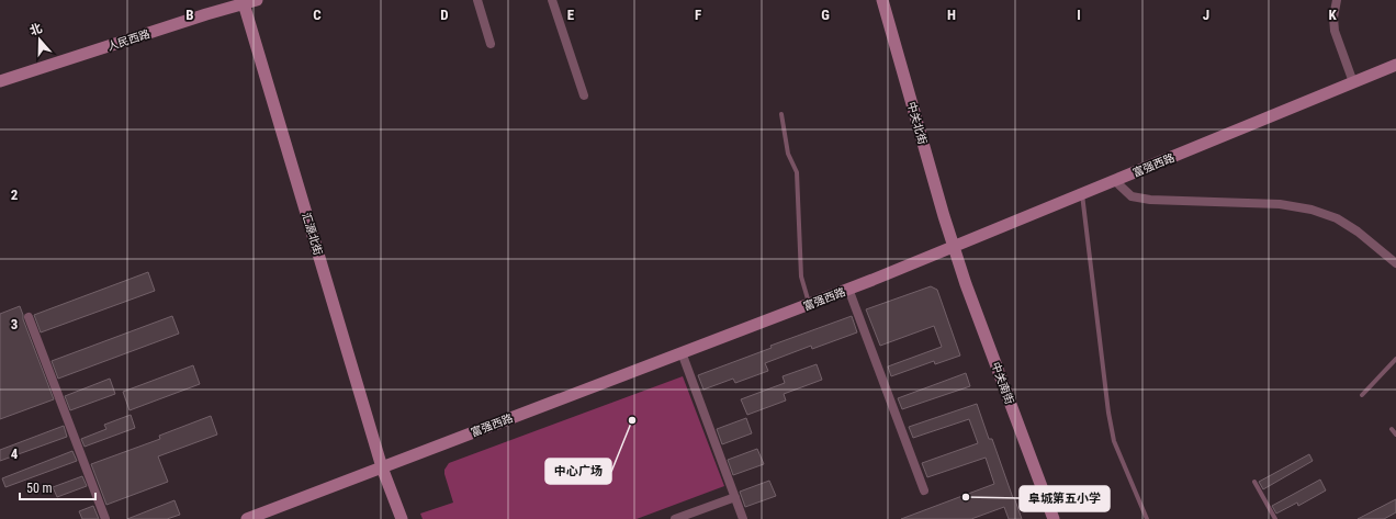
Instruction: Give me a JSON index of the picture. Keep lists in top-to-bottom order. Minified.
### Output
{"streets":{"street":["人民西路","中关北街","富强西路","汇源北街","中关南街"]},"crossings":[["人民西路","汇源北街"],["中关北街","富强西路"],["中关北街","中关南街"],["富强西路","汇源北街"],["富强西路","中关南街"]],"places":["中心广场","阜城第五小学"],"scale_bar":"50 m","north":"top","grid":{"columns":["B","C","D","E","F","G","H","I","J","K"],"rows":["2","3","4"]}}
